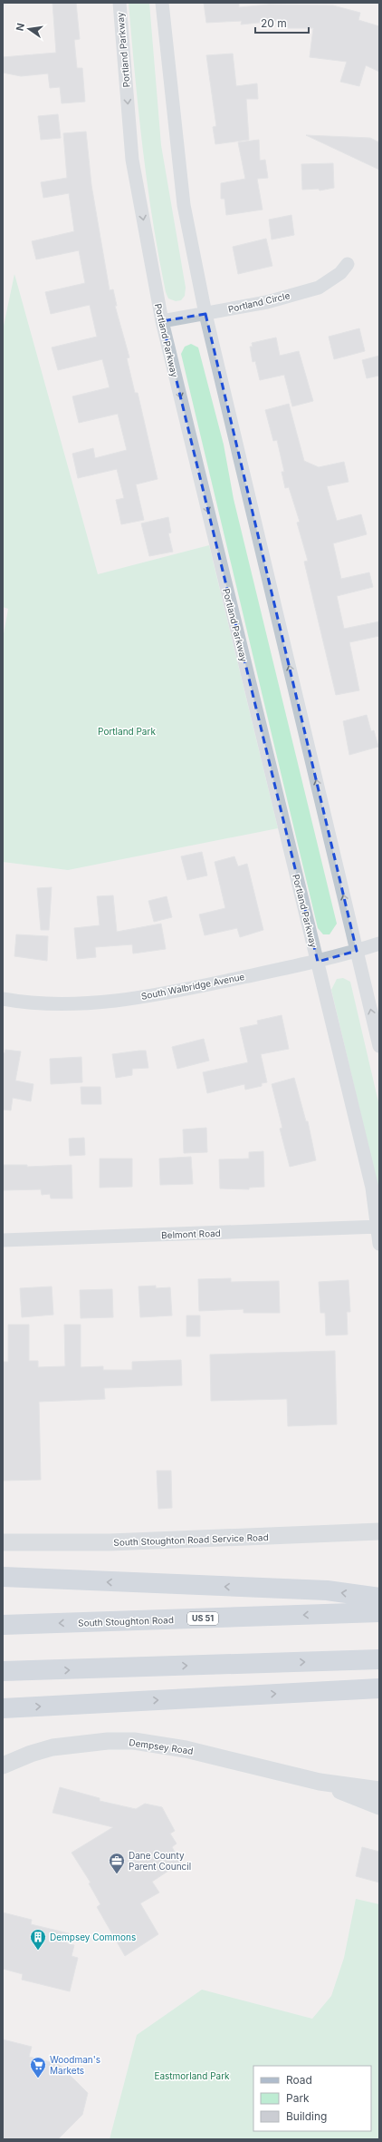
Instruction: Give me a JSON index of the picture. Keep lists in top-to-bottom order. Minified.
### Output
{"streets":{"main road":["US 51","South Stoughton Road"],"street":["Portland Parkway","Portland Circle","South Walbridge Avenue","Belmont Road","South Stoughton Road Service Road","Dempsey Road"]},"crossings":[["Portland Parkway","Portland Circle"],["Portland Parkway","South Walbridge Avenue"],["Portland Parkway","Belmont Road"]],"parks":["Portland Park","Eastmorland Park"],"places":{"office":["Dane County Parent Council"],"building":["Dempsey Commons"],"supermarket":["Woodman's Markets"]},"legend":["Road","Park","Building"],"scale_bar":"20 m","north":"left"}
